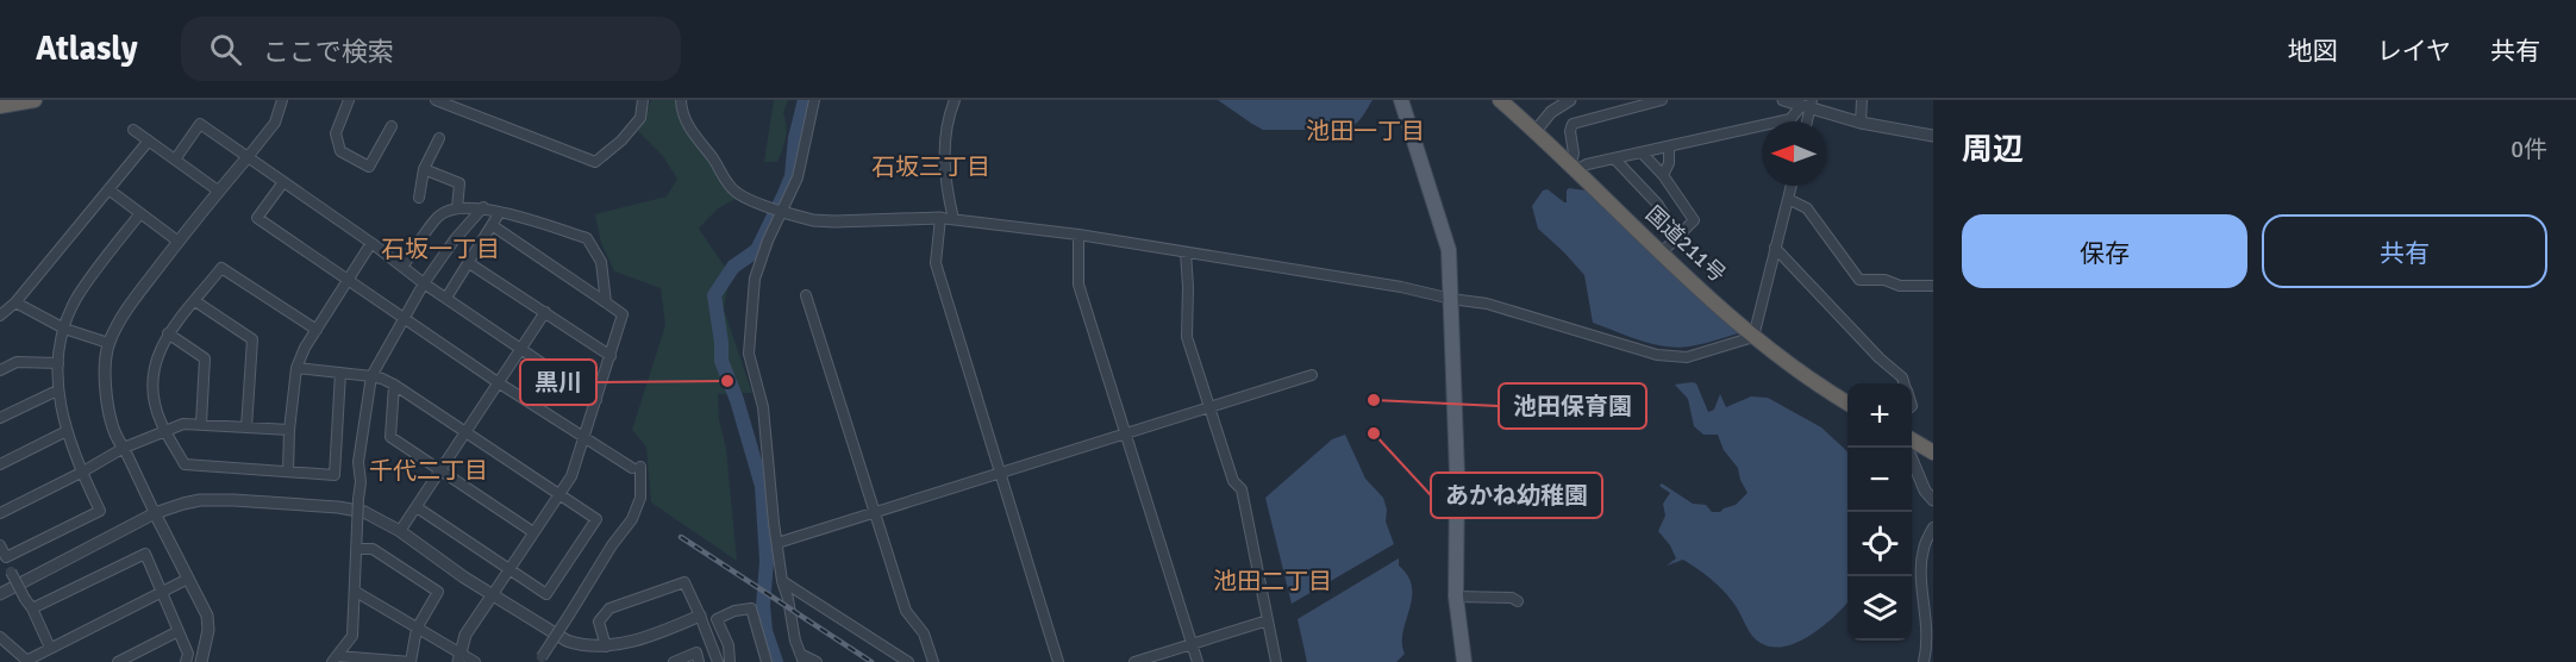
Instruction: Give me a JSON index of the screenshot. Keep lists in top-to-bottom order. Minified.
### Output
{"streets":{"highway":["国道211号"]},"districts":["池田一丁目","石坂三丁目","石坂一丁目","千代二丁目","池田二丁目"],"places":["黒川","池田保育園","あかね幼稚園"],"north":"left","page":{"header":"Atlasly","search":"ここで検索","nav":["地図","レイヤ","共有"],"heading":["周辺","0件"],"buttons":["保存","共有"],"map_buttons":["+","−"]}}
